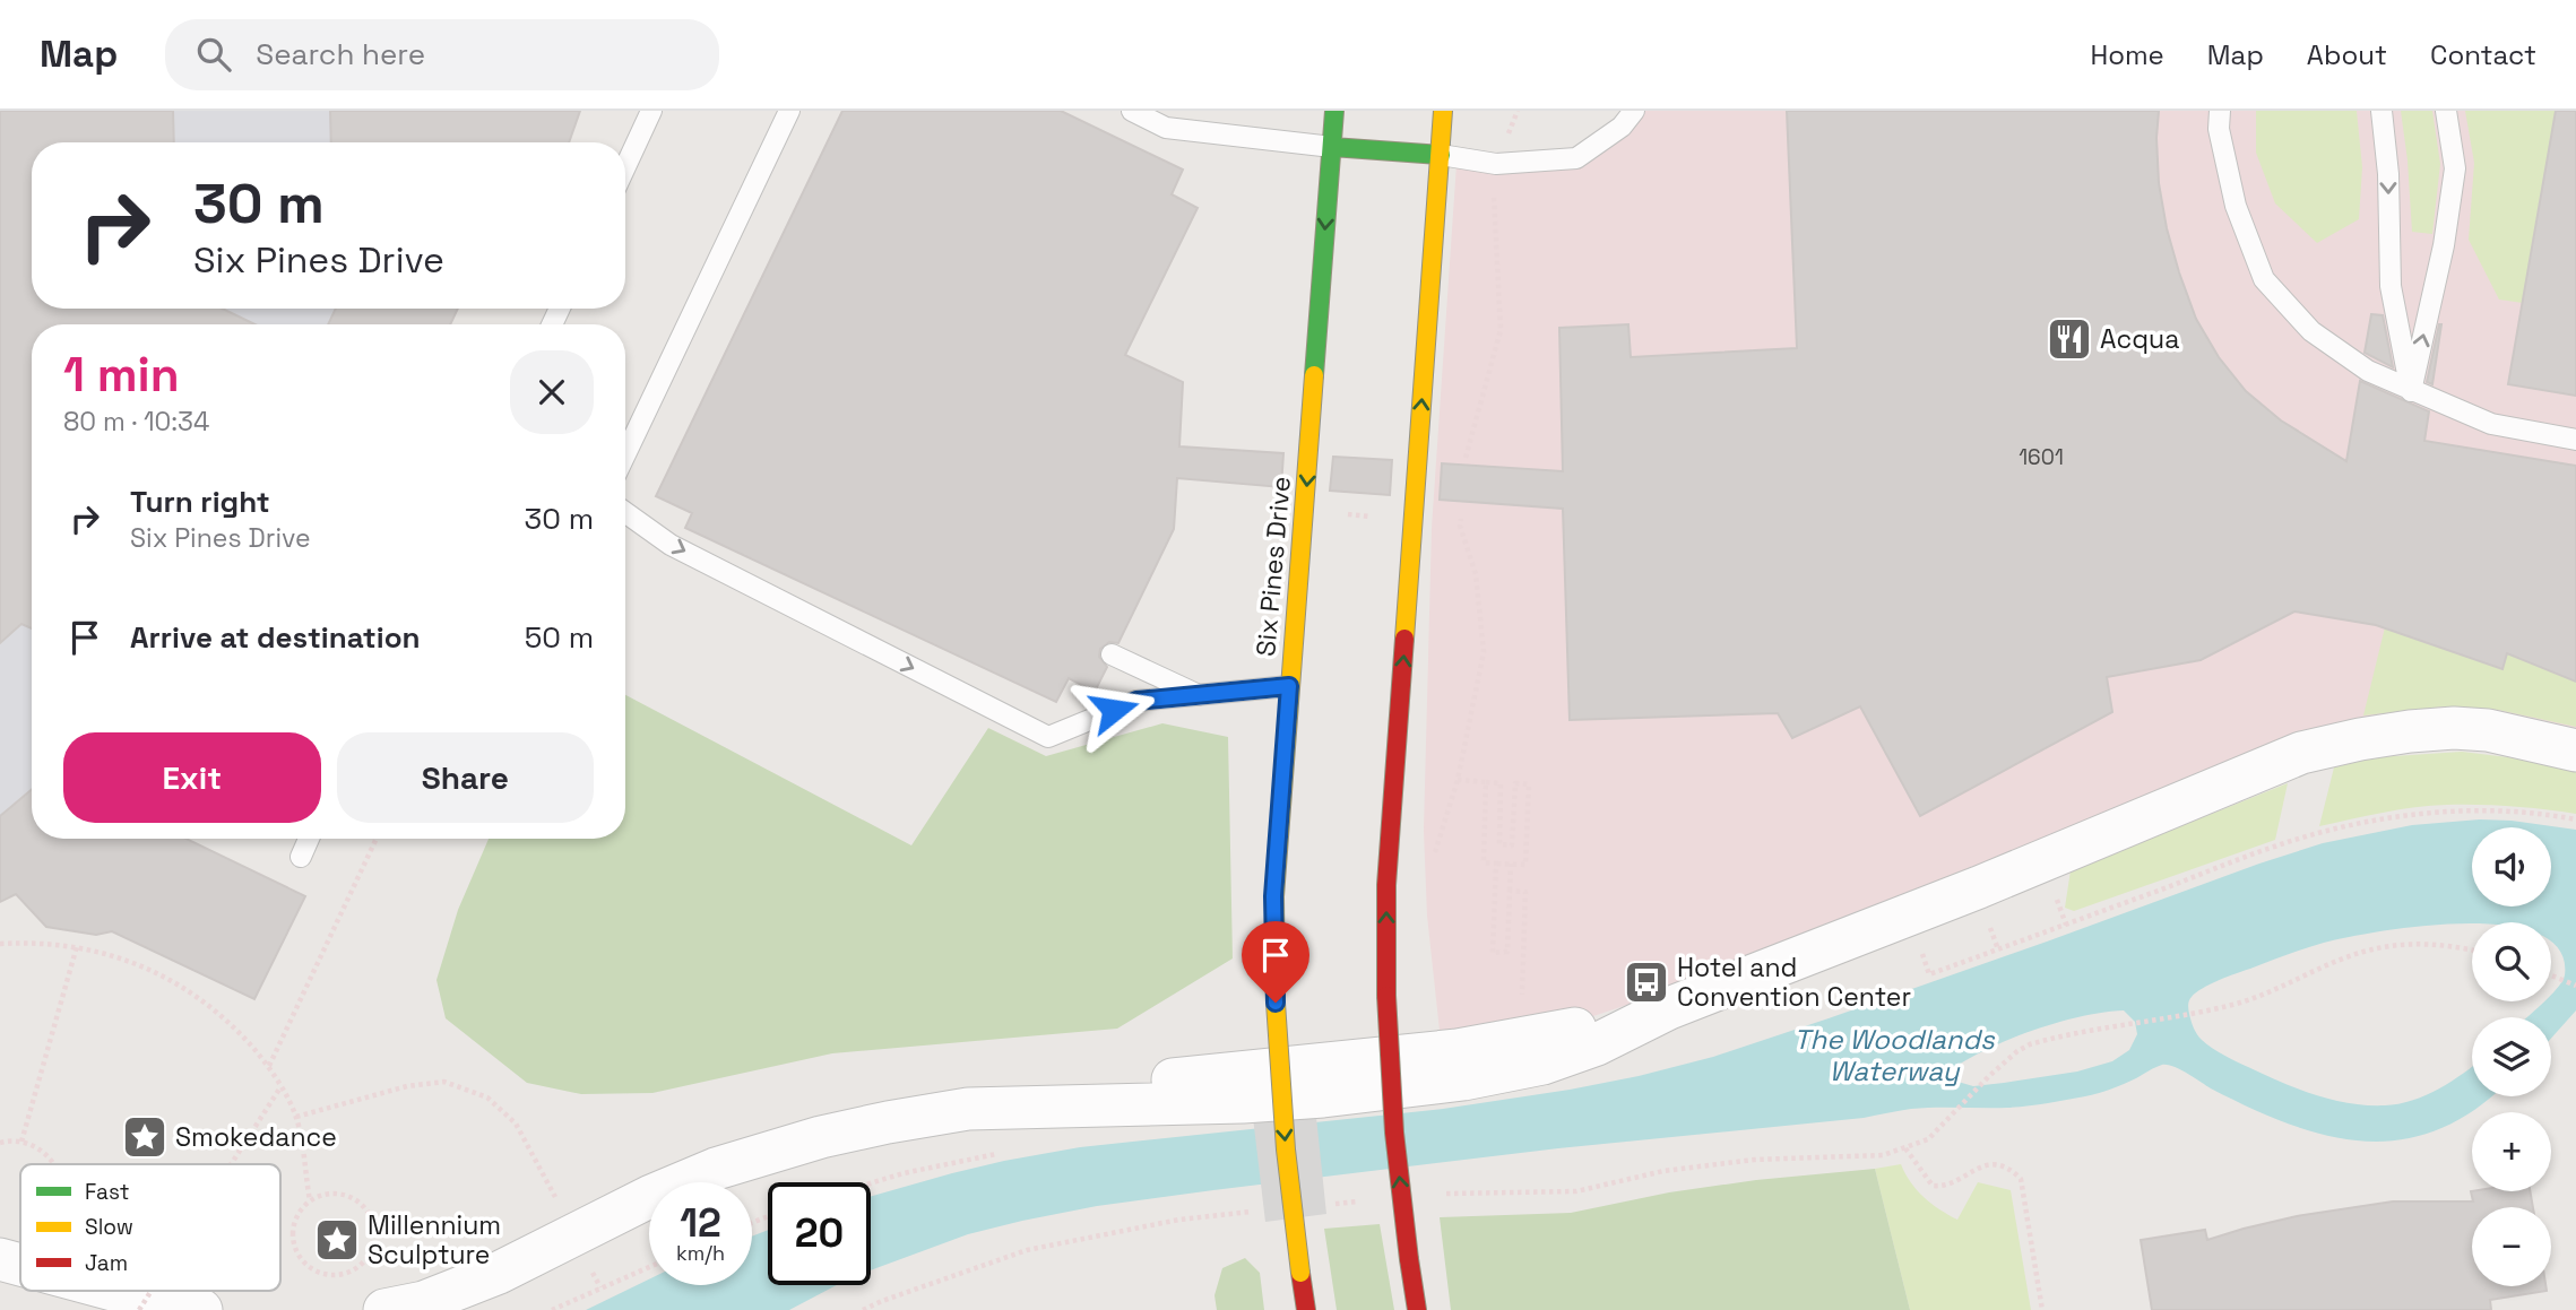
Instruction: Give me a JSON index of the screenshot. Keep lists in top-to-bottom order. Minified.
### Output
{"streets":{"street":["Six Pines Drive"]},"water":["The Woodlands Waterway"],"places":{"restaurant":["Acqua"],"bus stop":["Hotel and Convention Center"],"place":["Smokedance","Millennium Sculpture"]},"house_numbers":["1601"],"legend":["Fast","Slow","Jam"],"page":{"header":"Map","search":"Search here","nav":["Home","Map","About","Contact"],"turn":["30 m","Six Pines Drive"],"heading":["1 min","80 m · 10:34"],"list":[{"name":"Turn right","note":"Six Pines Drive","value":"30 m"},{"name":"Arrive at destination","value":"50 m"}],"buttons":["Exit","Share"],"map_buttons":["+","−"],"speed":"12 km/h","limit":"20"}}
